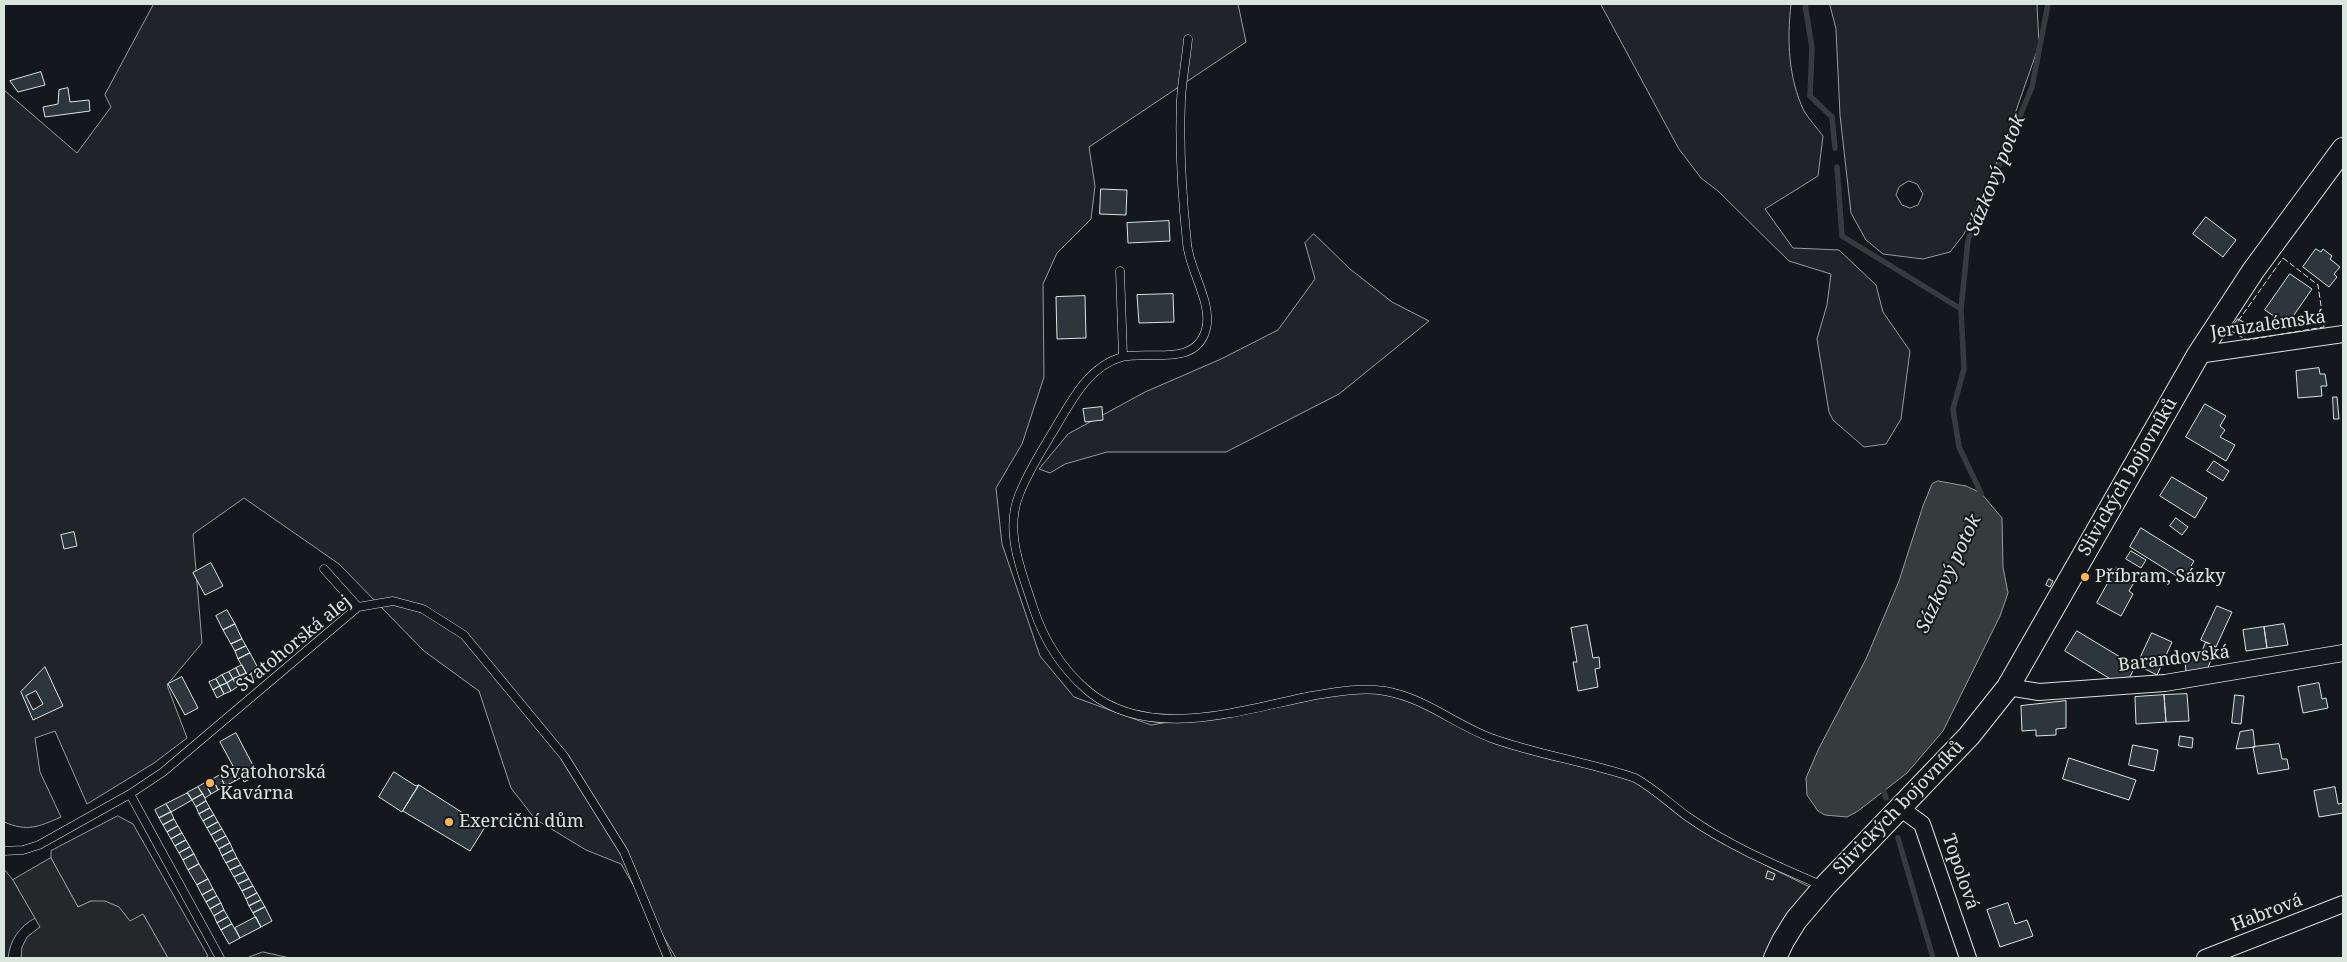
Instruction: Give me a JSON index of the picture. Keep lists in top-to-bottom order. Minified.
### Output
{"streets":{"street":["Jeruzalémská","Slivických bojovníků","Barandovská","Topolová","Habrová"],"lane":["Svatohorská alej"]},"crossings":[["Jeruzalémská","Slivických bojovníků"],["Slivických bojovníků","Barandovská"],["Slivických bojovníků","Topolová"]],"water":["Sázkový potok"],"places":["Příbram, Sázky","Svatohorská Kavárna","Exerciční dům"]}
